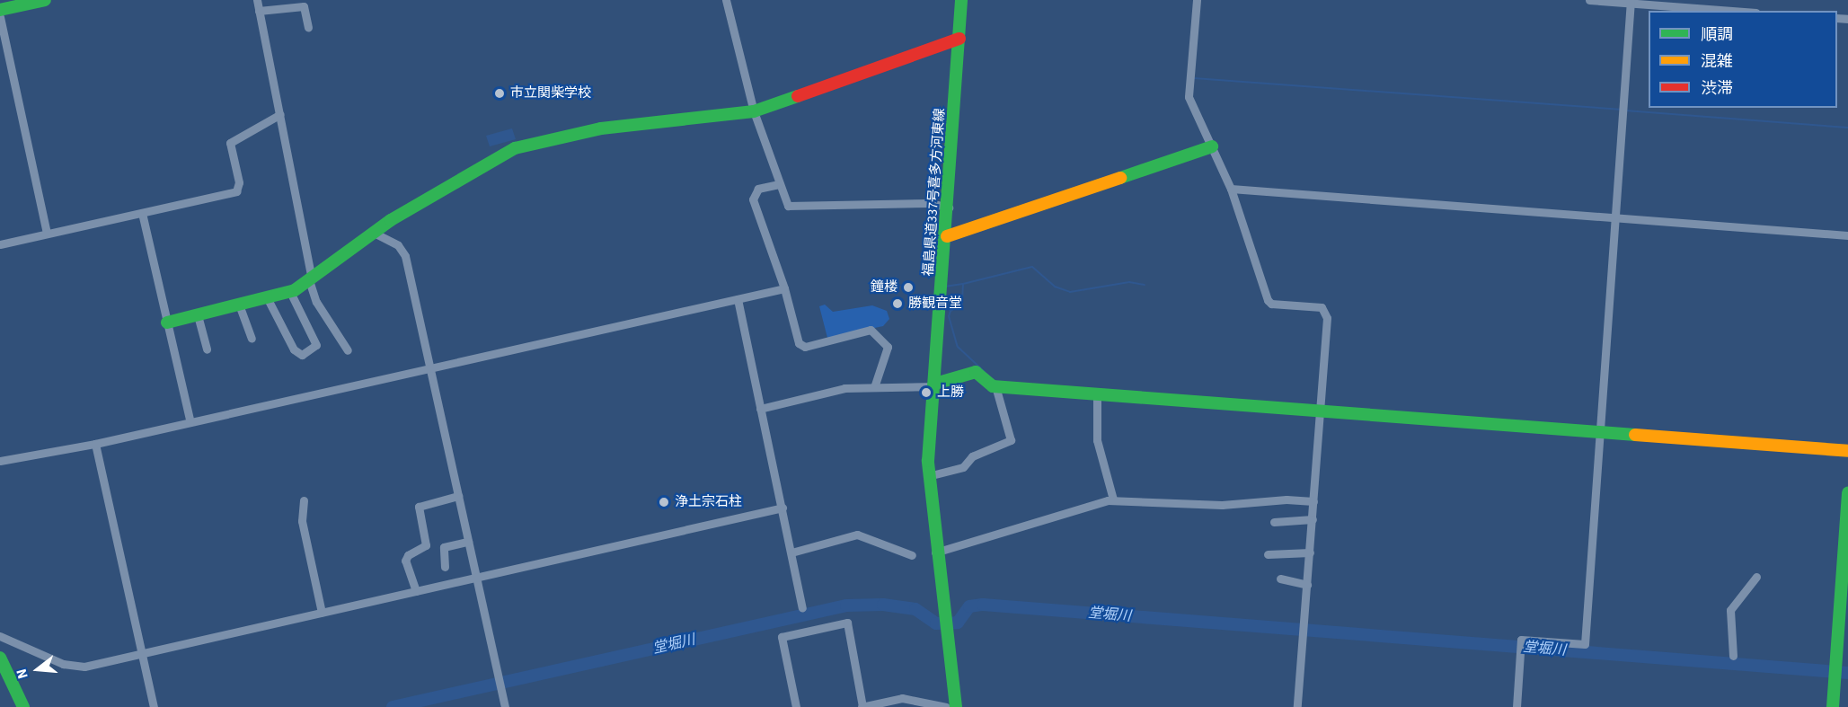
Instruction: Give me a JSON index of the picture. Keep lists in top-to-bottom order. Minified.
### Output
{"streets":{"main road":["福島県道337号喜多方河東線"]},"water":["堂堀川"],"places":["市立関柴学校","鐘楼","勝観音堂","上勝","浄土宗石柱"],"legend":["順調","混雑","渋滞"],"north":"left"}
